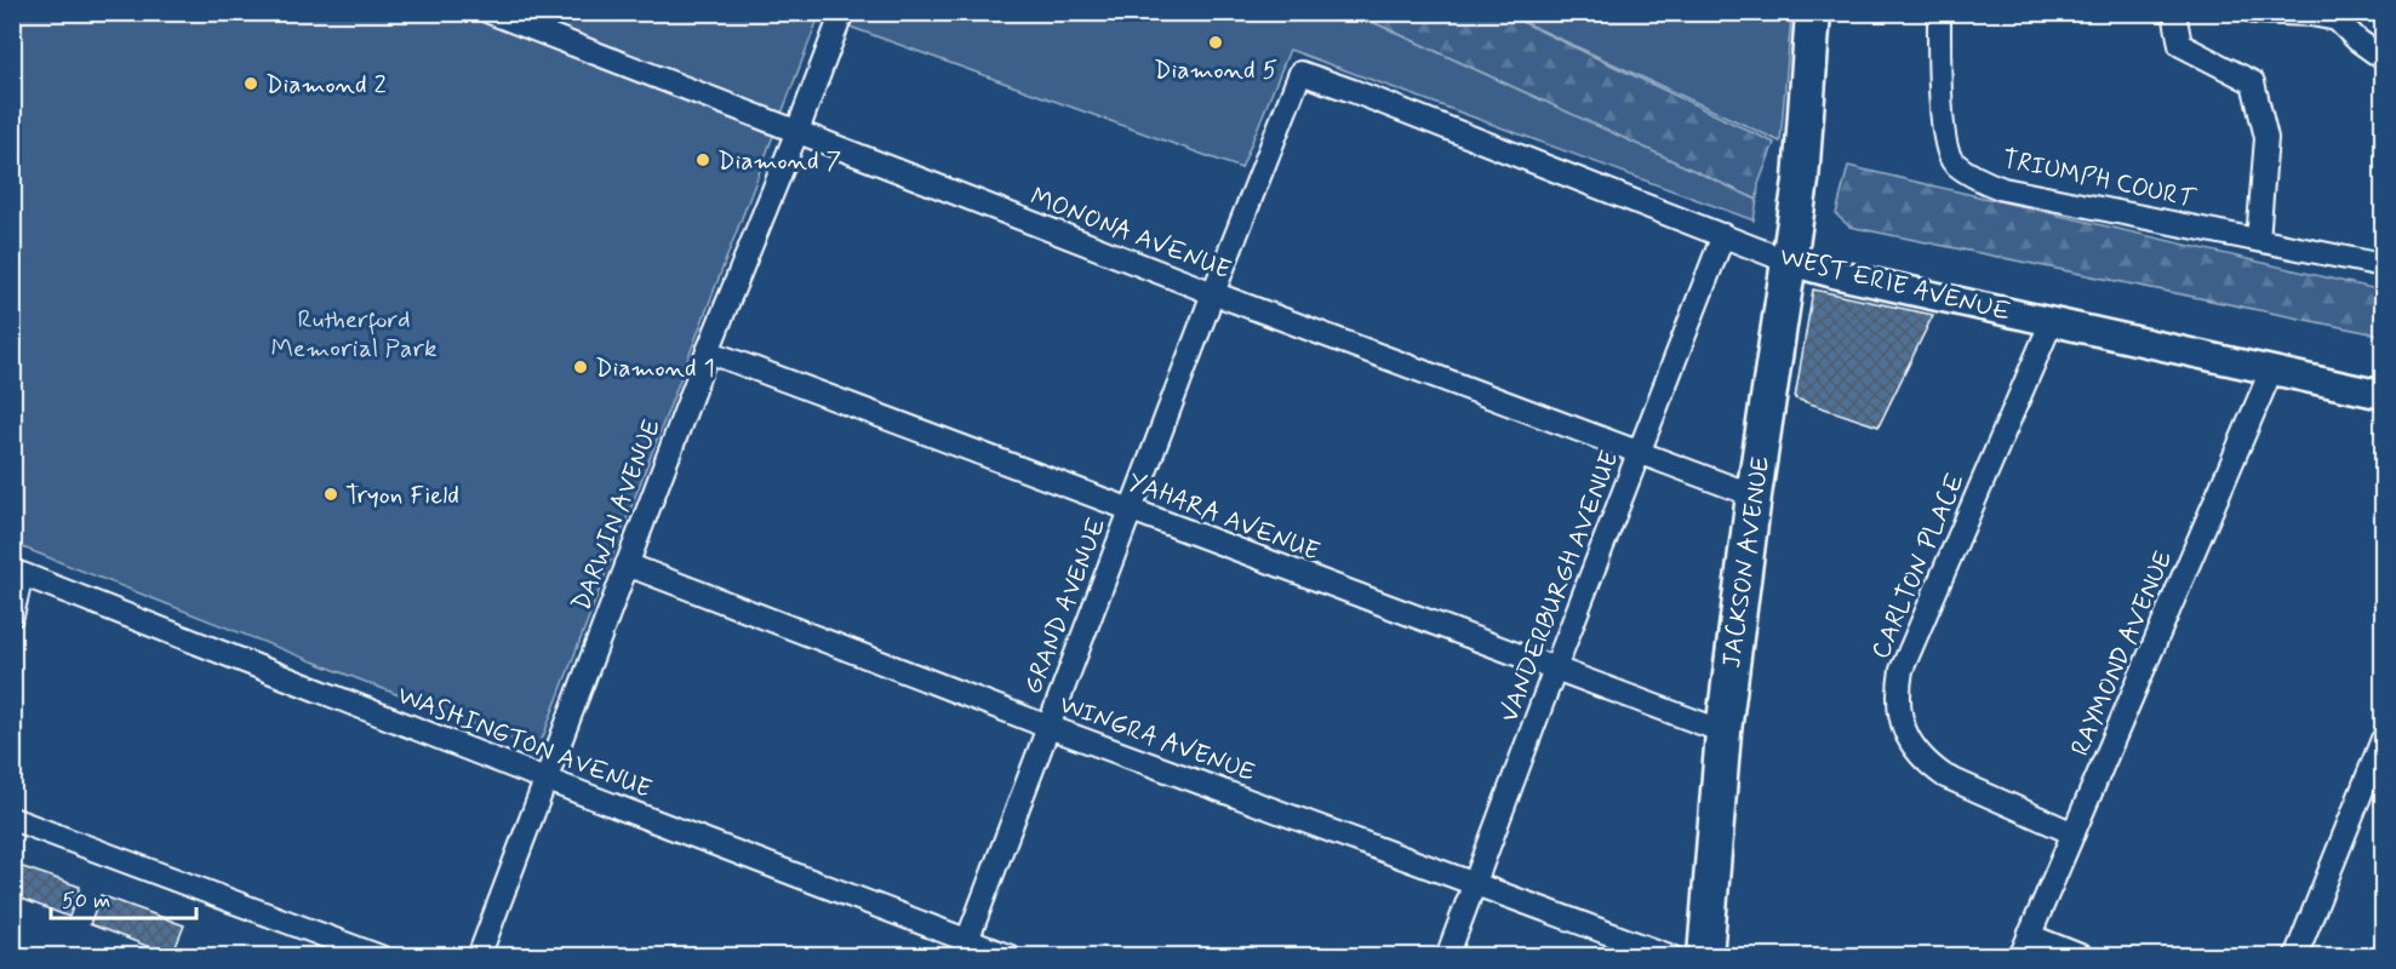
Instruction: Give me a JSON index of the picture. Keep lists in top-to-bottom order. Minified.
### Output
{"streets":{"main road":["JACKSON AVENUE"],"street":["TRIUMPH COURT","MONONA AVENUE","WEST ERIE AVENUE","DARWIN AVENUE","YAHARA AVENUE","CARLTON PLACE","VANDERBURGH AVENUE","GRAND AVENUE","RAYMOND AVENUE","WINGRA AVENUE","WASHINGTON AVENUE"]},"crossings":[["MONONA AVENUE","DARWIN AVENUE"],["MONONA AVENUE","JACKSON AVENUE"],["MONONA AVENUE","VANDERBURGH AVENUE"],["MONONA AVENUE","GRAND AVENUE"],["WEST ERIE AVENUE","JACKSON AVENUE"],["WEST ERIE AVENUE","CARLTON PLACE"],["WEST ERIE AVENUE","VANDERBURGH AVENUE"],["WEST ERIE AVENUE","GRAND AVENUE"],["WEST ERIE AVENUE","RAYMOND AVENUE"],["DARWIN AVENUE","YAHARA AVENUE"],["DARWIN AVENUE","WINGRA AVENUE"],["DARWIN AVENUE","WASHINGTON AVENUE"],["YAHARA AVENUE","JACKSON AVENUE"],["YAHARA AVENUE","VANDERBURGH AVENUE"],["YAHARA AVENUE","GRAND AVENUE"],["CARLTON PLACE","RAYMOND AVENUE"],["VANDERBURGH AVENUE","WINGRA AVENUE"],["GRAND AVENUE","WINGRA AVENUE"],["GRAND AVENUE","WASHINGTON AVENUE"]],"parks":["Rutherford Memorial Park"],"places":["Diamond 5","Diamond 2","Diamond 7","Diamond 1","Tryon Field"],"scale_bar":"50 m"}
